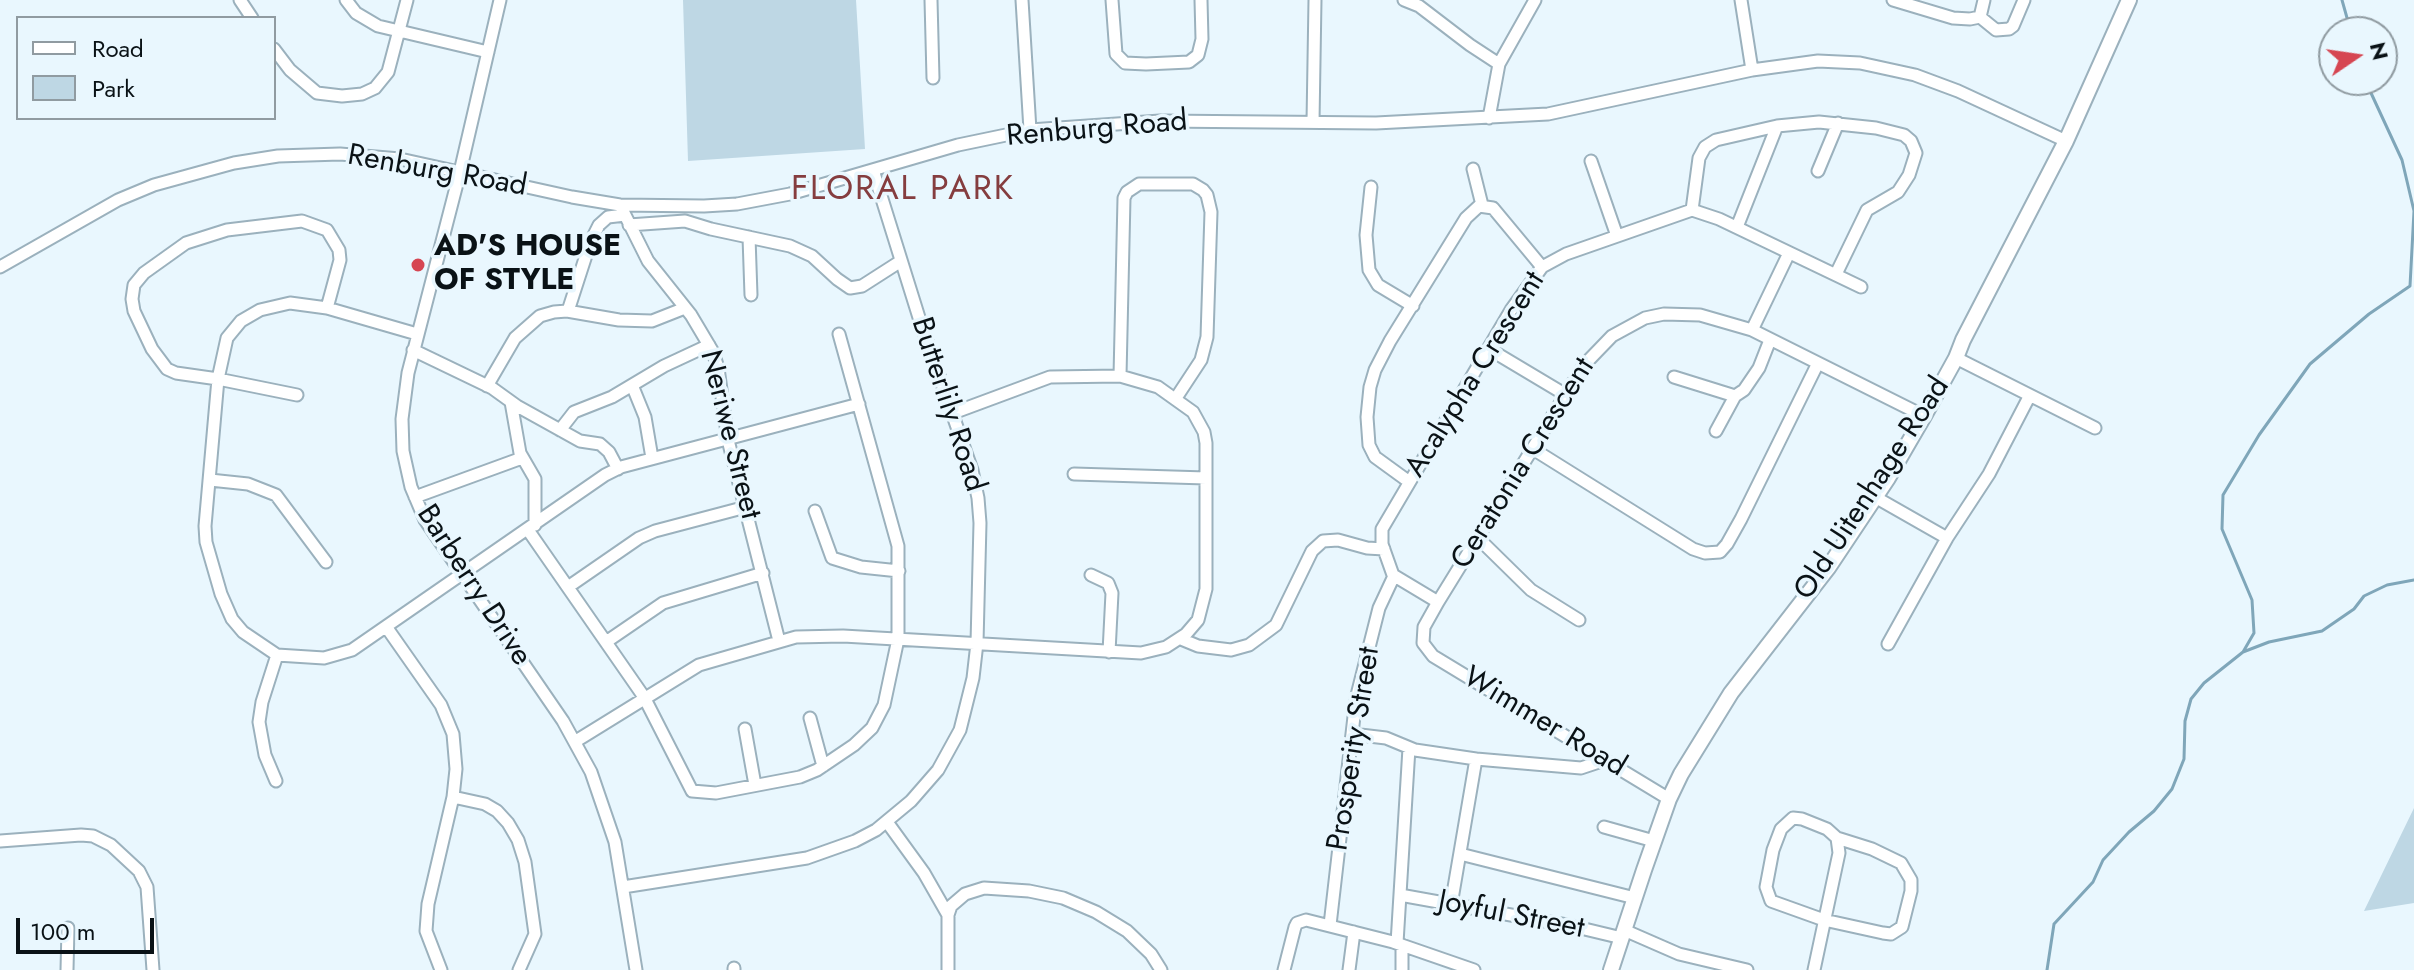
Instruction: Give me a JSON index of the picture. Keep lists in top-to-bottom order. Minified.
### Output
{"streets":{"main road":["Old Uitenhage Road"],"street":["Renburg Road","Acalypha Crescent","Butterlily Road","Neriwe Street","Ceratonia Crescent","Barberry Drive","Wimmer Road","Prosperity Street","Joyful Street"]},"crossings":[["Renburg Road","Butterlily Road"],["Renburg Road","Neriwe Street"],["Renburg Road","Old Uitenhage Road"],["Renburg Road","Barberry Drive"],["Butterlily Road","Barberry Drive"],["Ceratonia Crescent","Old Uitenhage Road"],["Ceratonia Crescent","Wimmer Road"],["Old Uitenhage Road","Wimmer Road"],["Old Uitenhage Road","Joyful Street"]],"districts":["FLORAL PARK"],"places":["AD'S HOUSE OF STYLE"],"legend":["Road","Park"],"scale_bar":"100 m","north":"right"}
